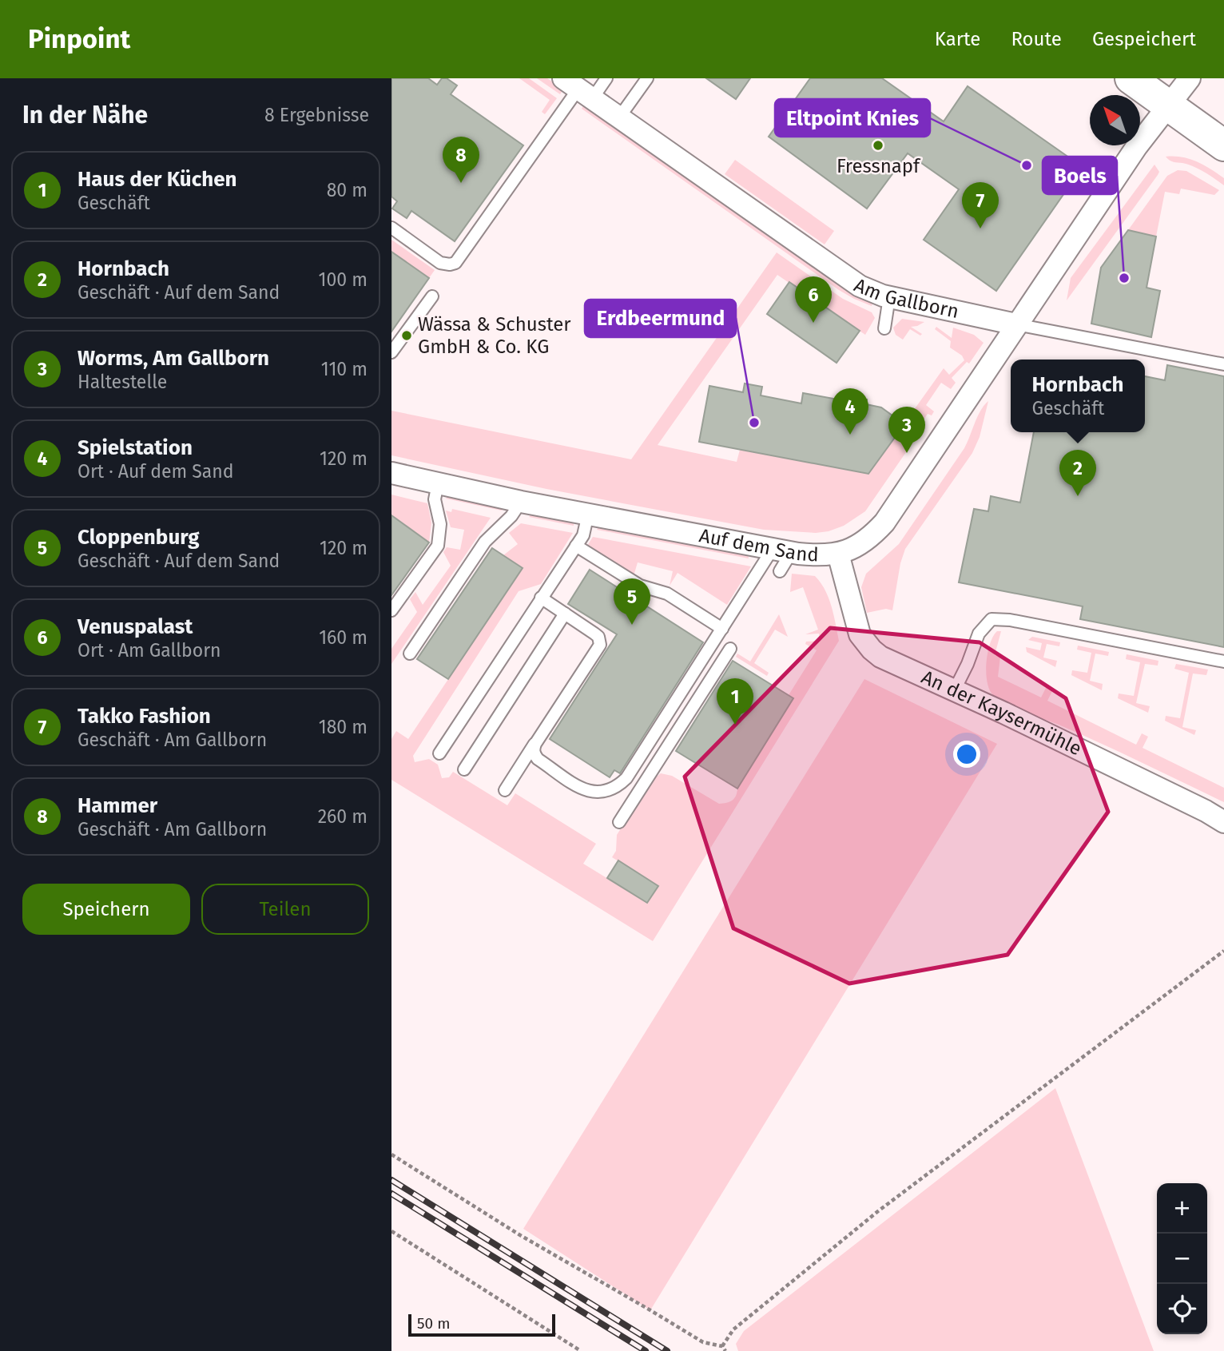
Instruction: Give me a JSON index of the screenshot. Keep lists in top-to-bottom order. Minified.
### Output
{"streets":{"street":["Am Gallborn","Auf dem Sand","An der Kaysermühle"]},"crossings":[["Am Gallborn","Auf dem Sand"],["Auf dem Sand","An der Kaysermühle"]],"places":["Fressnapf","Eltpoint Knies","Boels","Wässa & Schuster GmbH & Co. KG","Erdbeermund"],"scale_bar":"50 m","north":"top left","page":{"header":"Pinpoint","nav":["Karte","Route","Gespeichert"],"heading":["In der Nähe","8 Ergebnisse"],"pins":["8","7","6","4","3","2","5","1"],"list":[{"mark":"1","name":"Haus der Küchen","note":"Geschäft","value":"80 m"},{"mark":"2","name":"Hornbach","note":"Geschäft · Auf dem Sand","value":"100 m"},{"mark":"3","name":"Worms, Am Gallborn","note":"Haltestelle","value":"110 m"},{"mark":"4","name":"Spielstation","note":"Ort · Auf dem Sand","value":"120 m"},{"mark":"5","name":"Cloppenburg","note":"Geschäft · Auf dem Sand","value":"120 m"},{"mark":"6","name":"Venuspalast","note":"Ort · Am Gallborn","value":"160 m"},{"mark":"7","name":"Takko Fashion","note":"Geschäft · Am Gallborn","value":"180 m"},{"mark":"8","name":"Hammer","note":"Geschäft · Am Gallborn","value":"260 m"}],"popup":["Hornbach","Geschäft"],"buttons":["Speichern","Teilen"],"map_buttons":["+","−"],"scale":"50 m"}}
